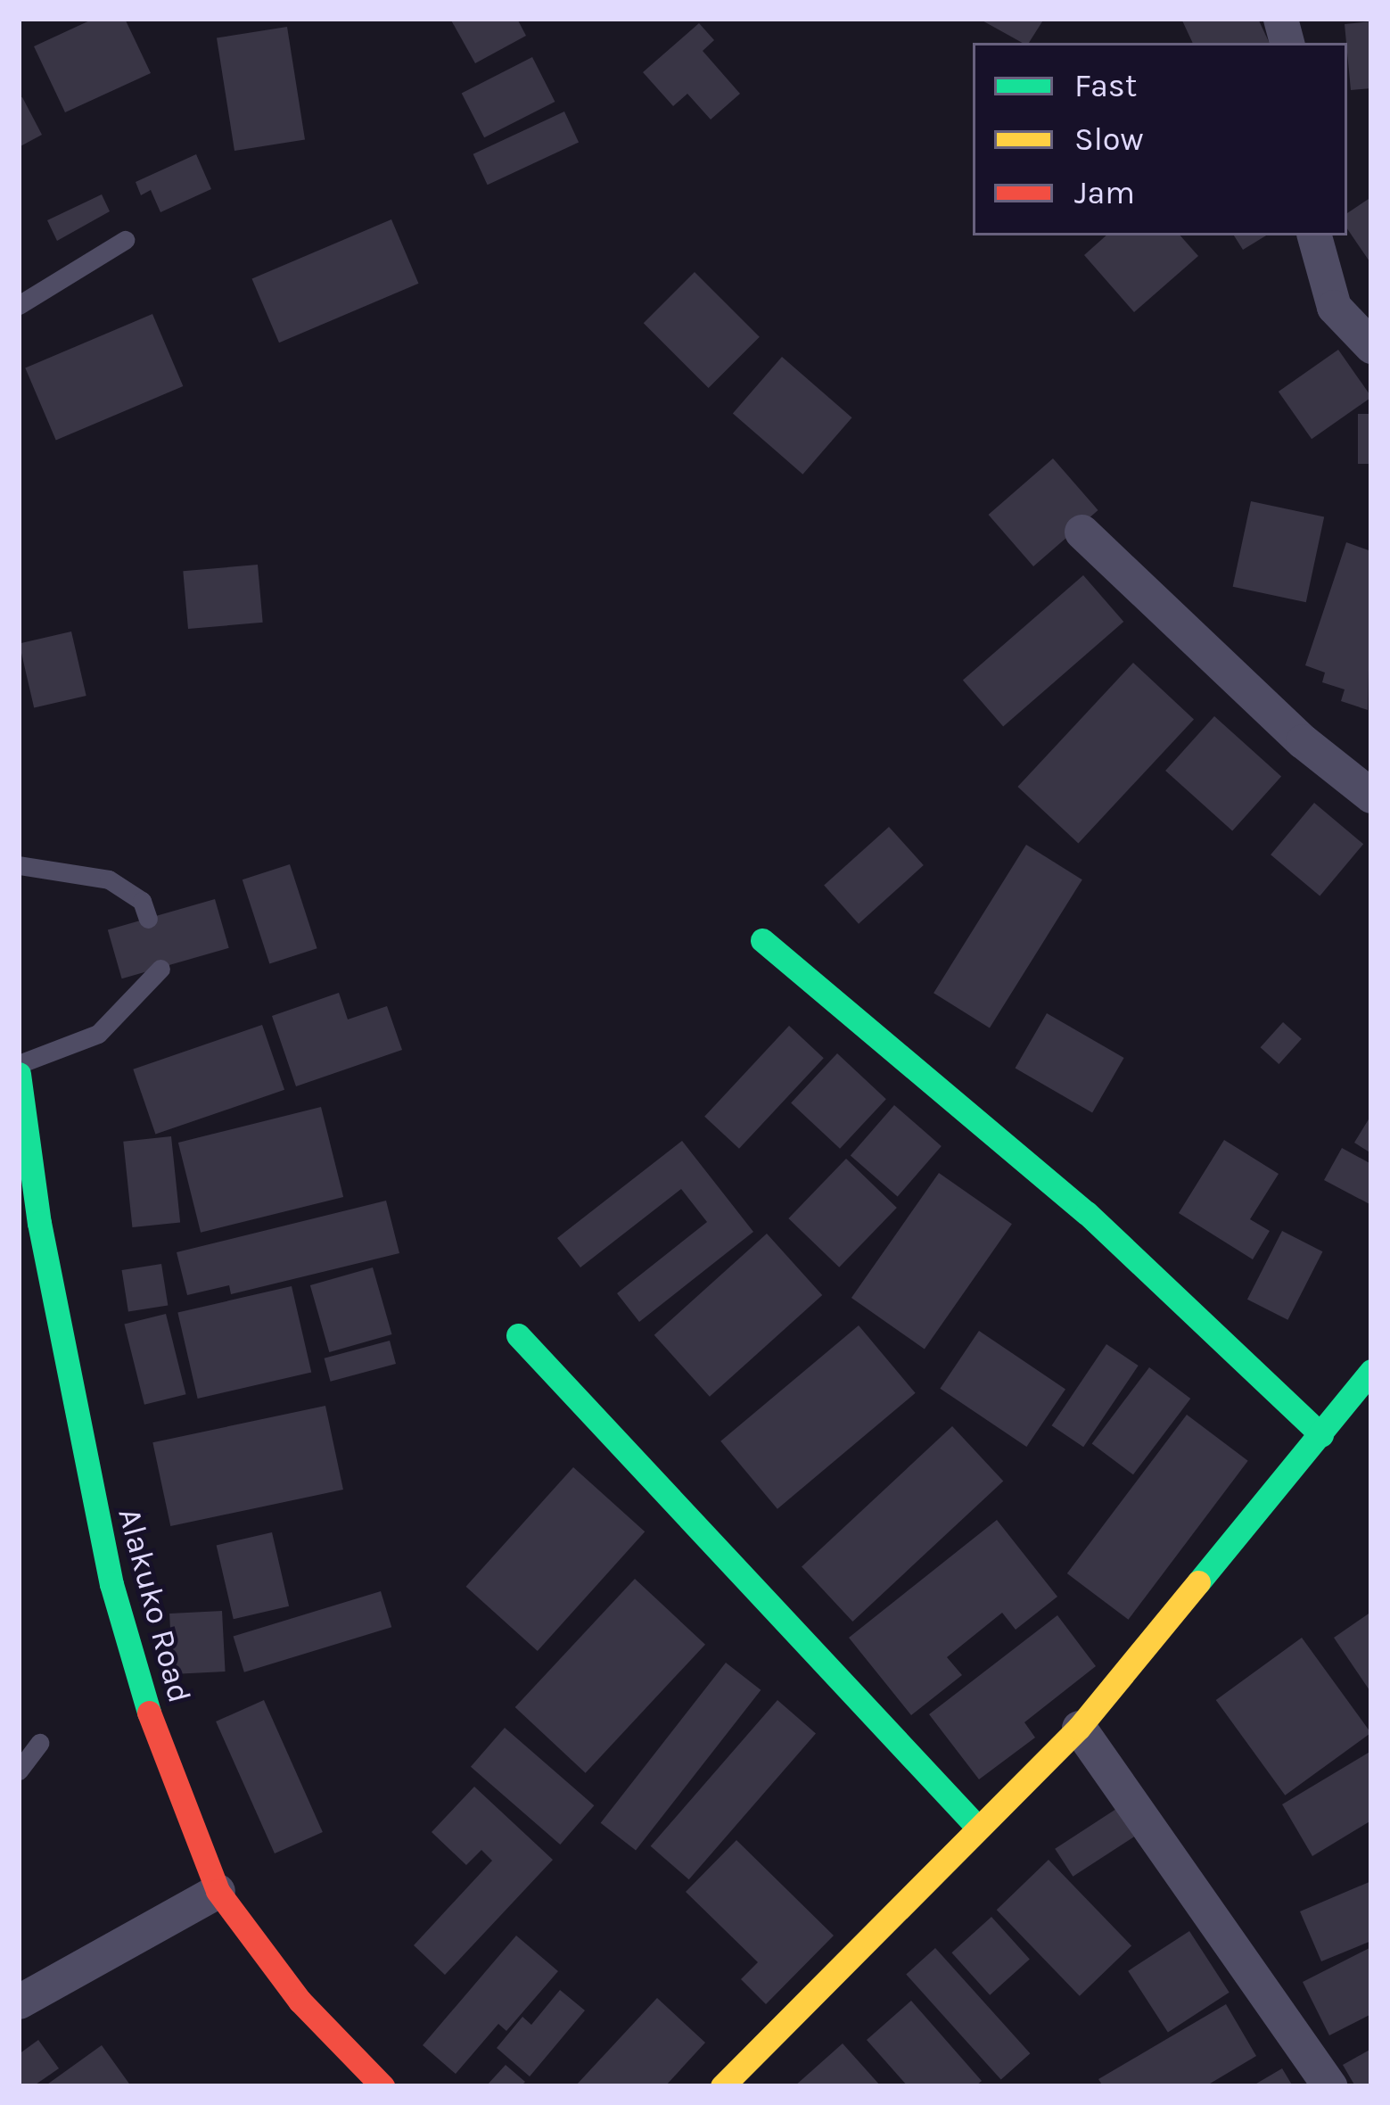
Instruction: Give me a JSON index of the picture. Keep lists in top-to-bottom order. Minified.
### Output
{"streets":{"street":["Alakuko Road"]},"legend":["Fast","Slow","Jam"]}
